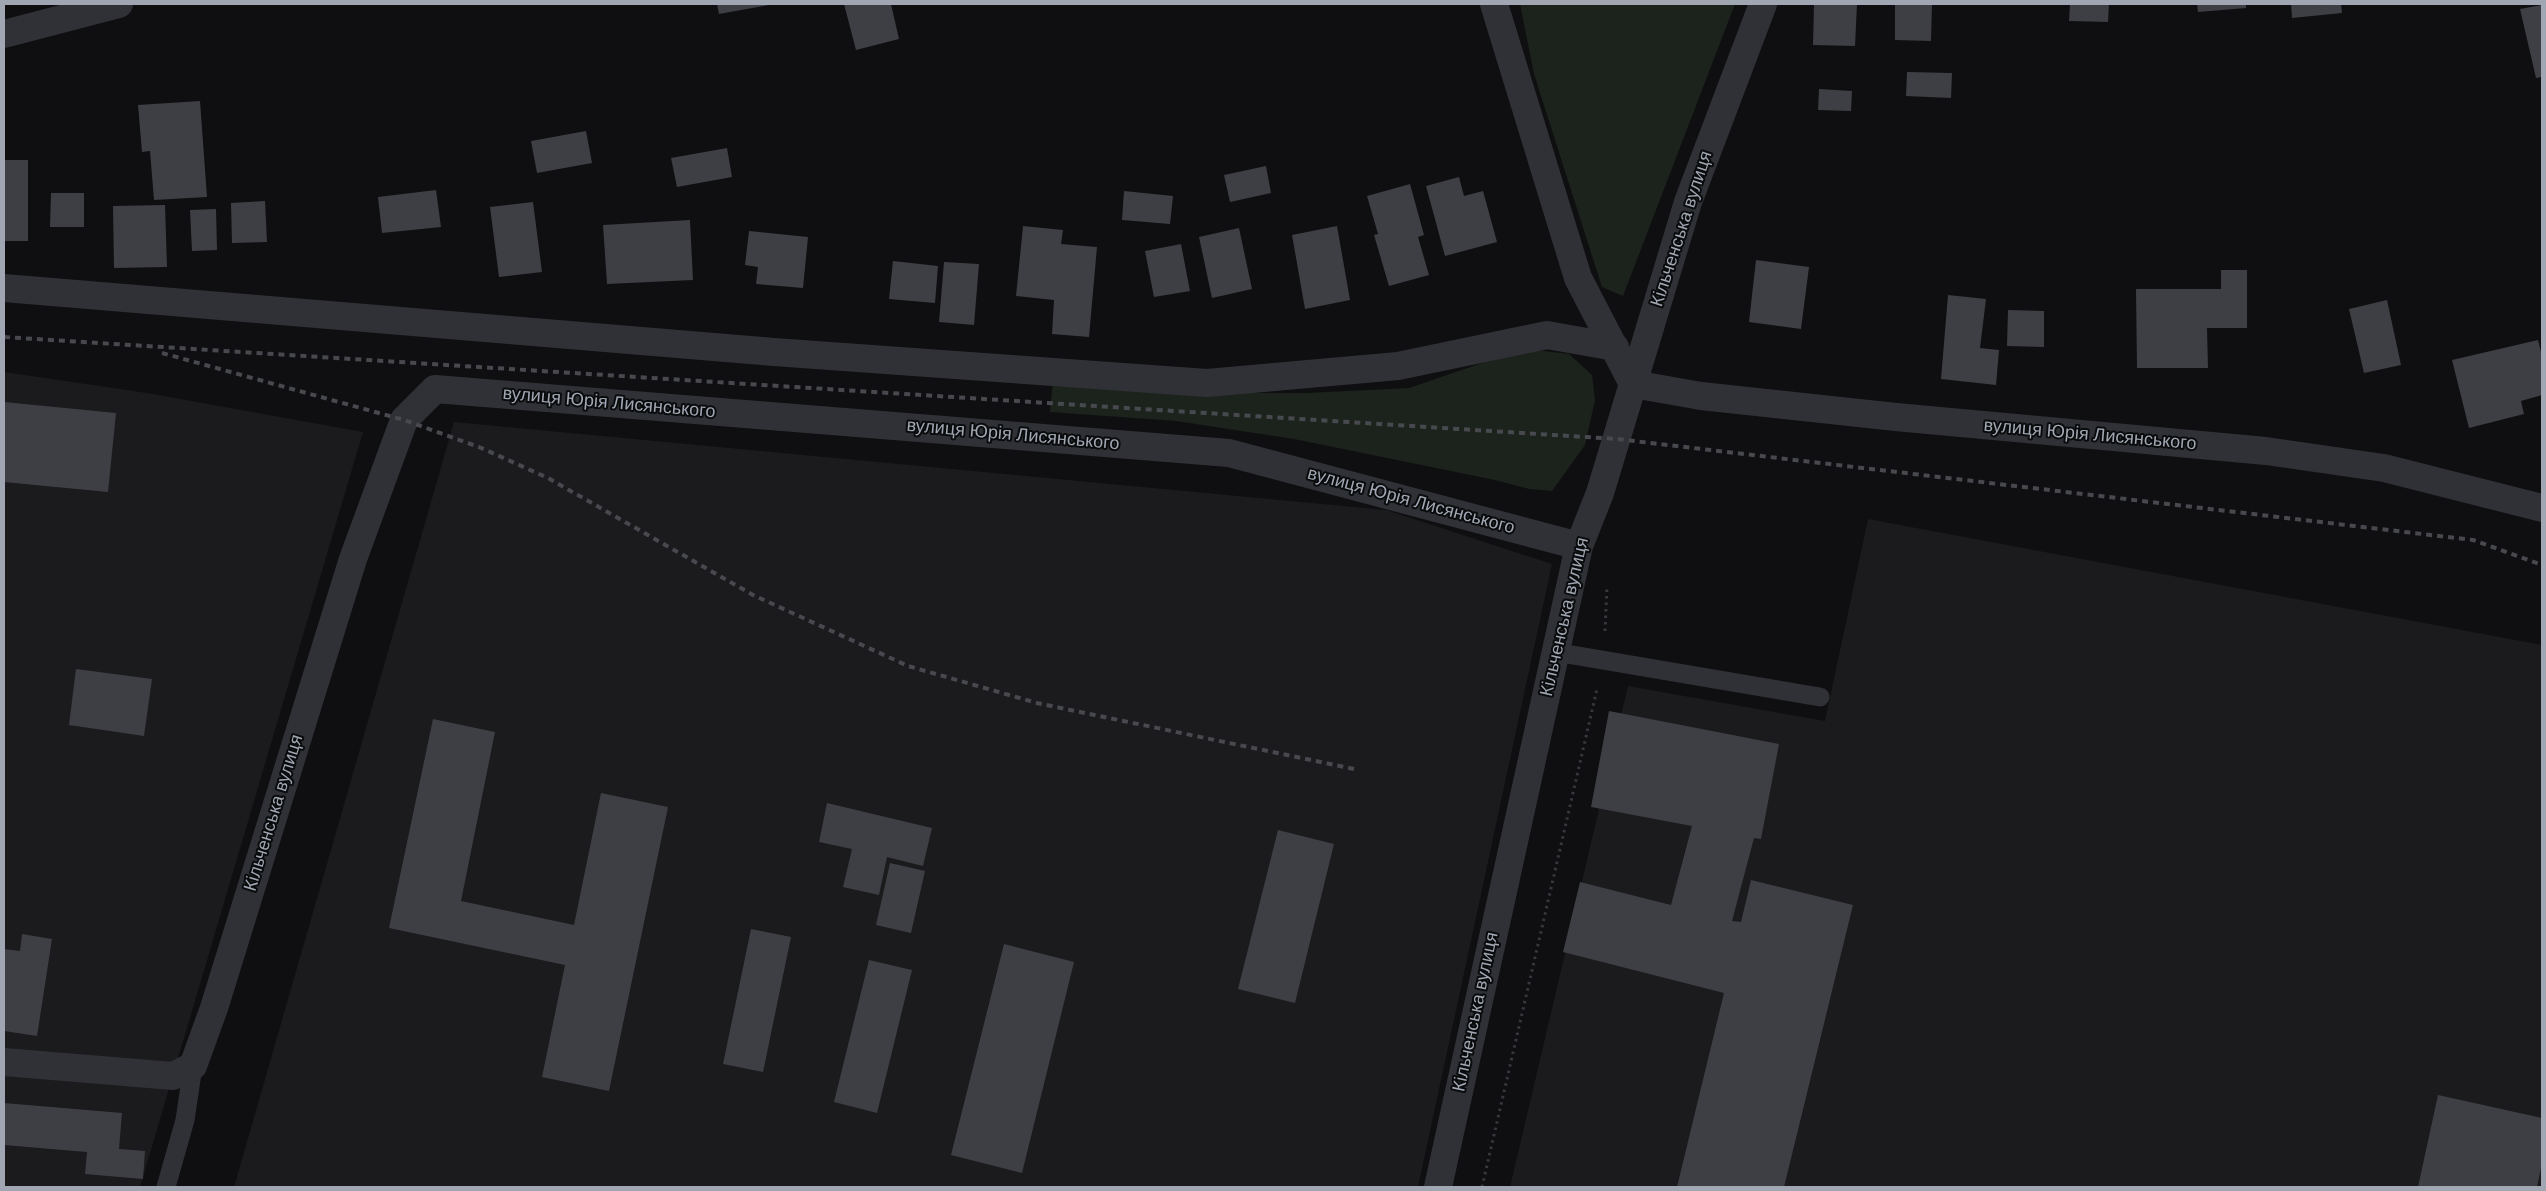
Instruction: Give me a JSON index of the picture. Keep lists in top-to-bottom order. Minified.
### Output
{"streets":{"street":["Кільченська вулиця","вулиця Юрія Лисянського"]},"crossings":[["Кільченська вулиця","вулиця Юрія Лисянського"]]}
